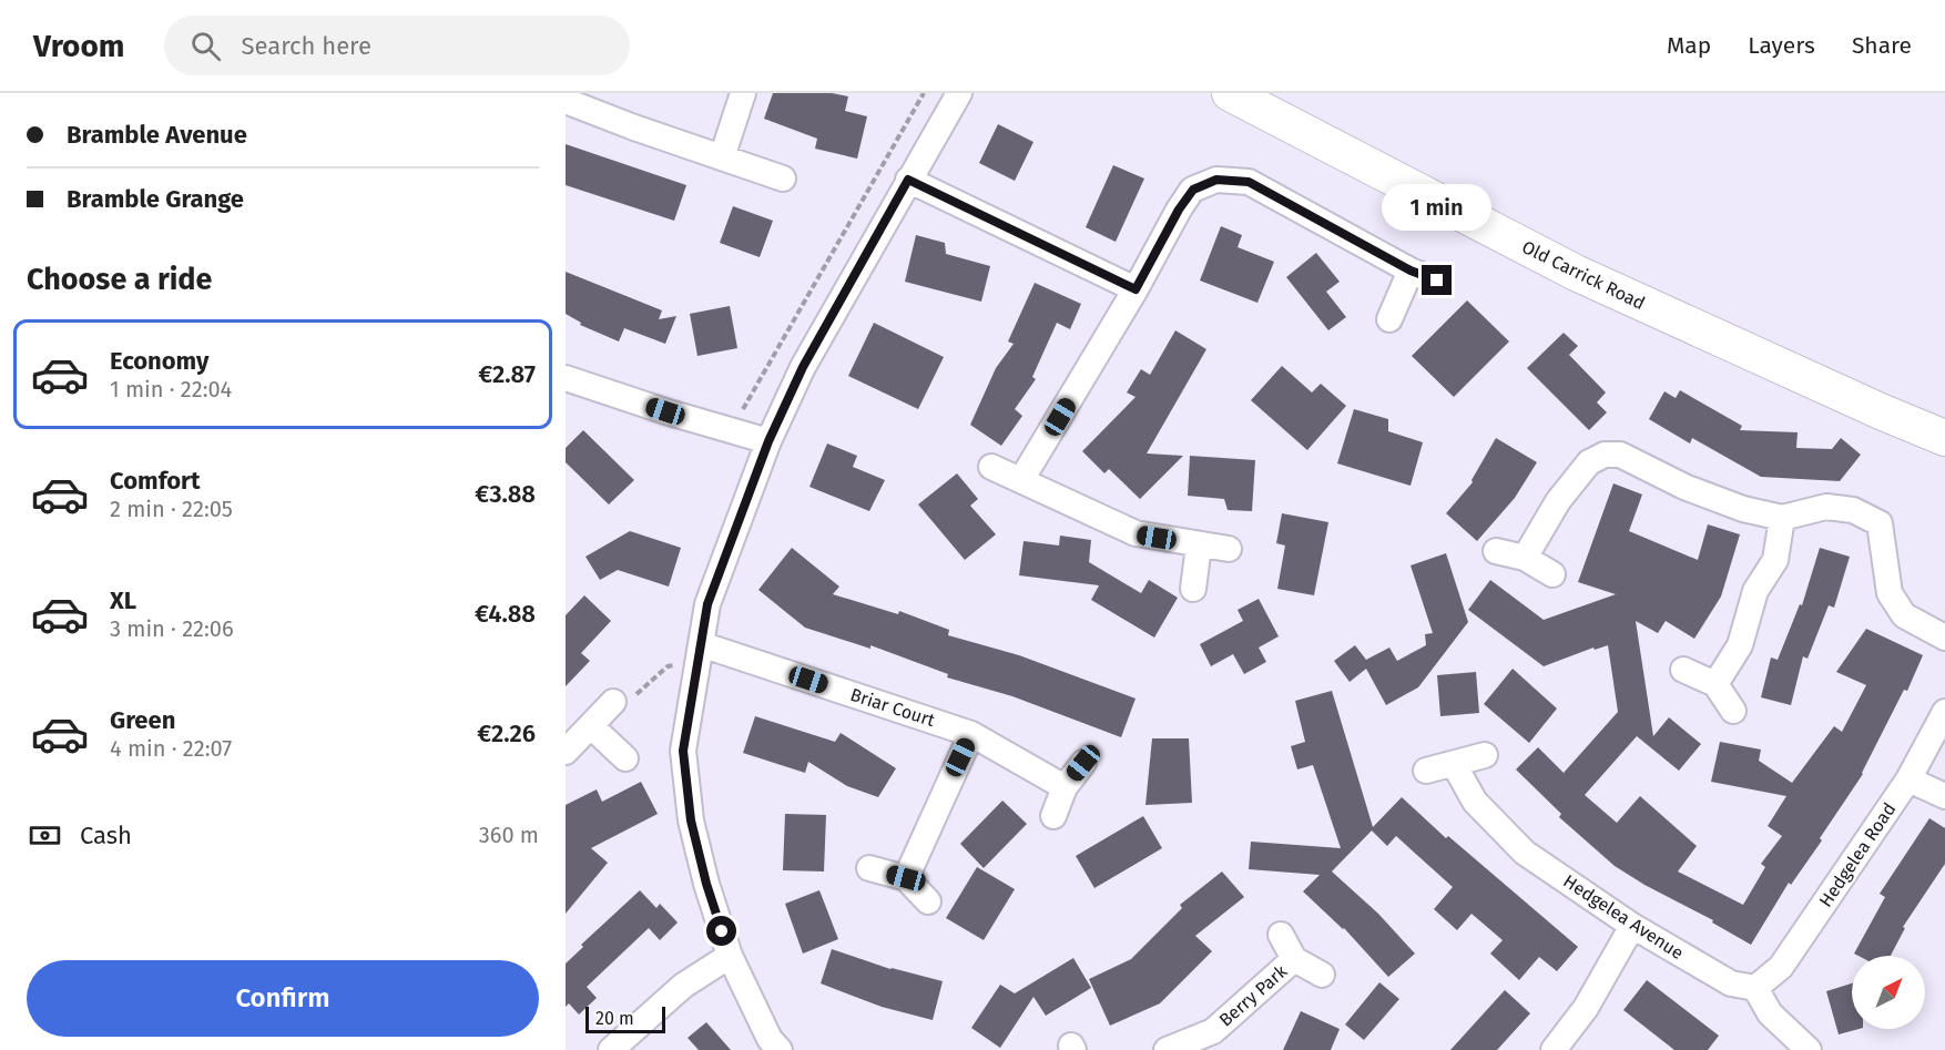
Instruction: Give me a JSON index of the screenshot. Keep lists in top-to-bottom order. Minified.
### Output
{"streets":{"main road":["Old Carrick Road"],"street":["Briar Court","Hedgelea Road","Hedgelea Avenue","Berry Park"]},"crossings":[["Hedgelea Road","Hedgelea Avenue"]],"scale_bar":"20 m","north":"top right","page":{"header":"Vroom","search":"Search here","nav":["Map","Layers","Share"],"banner":["Bramble Avenue","Bramble Grange"],"bubble":"1 min","heading":"Choose a ride","list":[{"name":"Economy","note":"1 min · 22:04","value":"€2.87"},{"name":"Comfort","note":"2 min · 22:05","value":"€3.88"},{"name":"XL","note":"3 min · 22:06","value":"€4.88"},{"name":"Green","note":"4 min · 22:07","value":"€2.26"}],"pay":["Cash","360 m"],"buttons":"Confirm","scale":"20 m"}}
